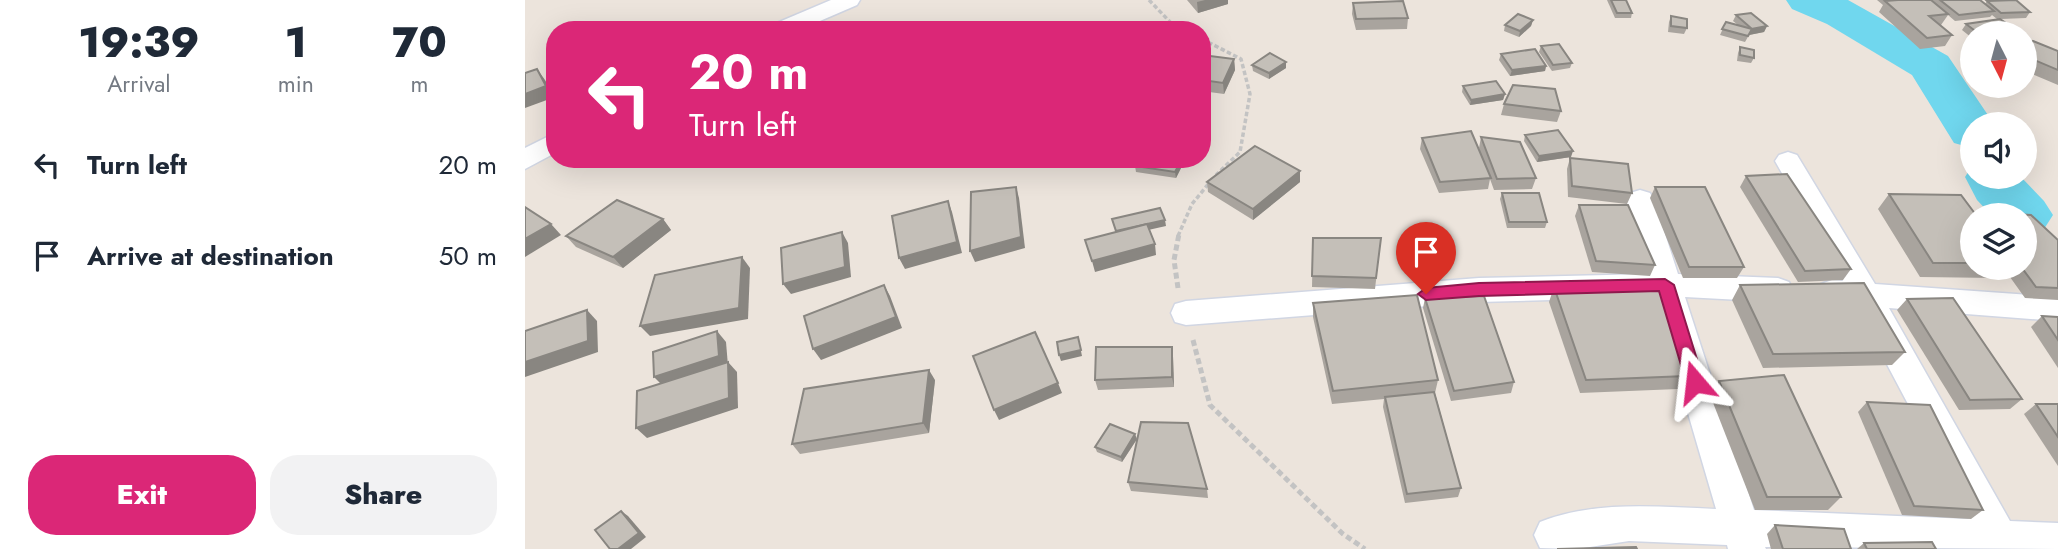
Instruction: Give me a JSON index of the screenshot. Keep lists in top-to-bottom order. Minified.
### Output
{"north":"bottom","page":{"eta":["19:39","Arrival","1","min","70","m"],"turn":["20 m","Turn left"],"list":[{"name":"Turn left","value":"20 m"},{"name":"Arrive at destination","value":"50 m"}],"buttons":["Exit","Share"]}}
